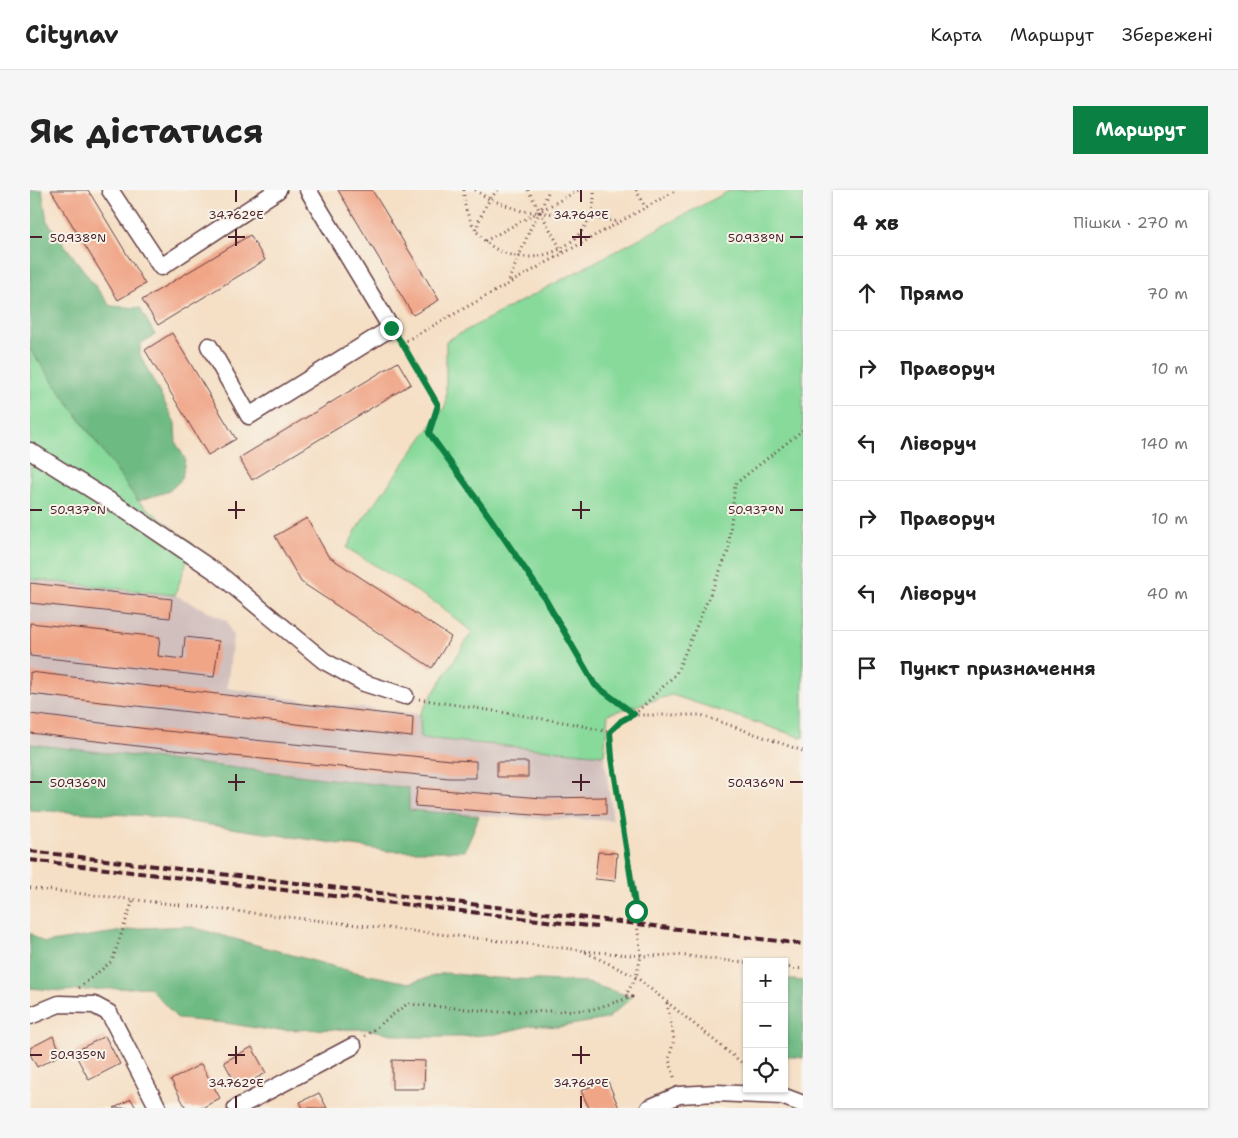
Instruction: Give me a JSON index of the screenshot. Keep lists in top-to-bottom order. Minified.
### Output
{"page":{"header":"Citynav","nav":["Карта","Маршрут","Збережені"],"buttons":"Маршрут","title":"Як дістатися","heading":["4 хв","Пішки · 270 m"],"list":[["Прямо","70 m"],["Праворуч","10 m"],["Ліворуч","140 m"],["Праворуч","10 m"],["Ліворуч","40 m"],"Пункт призначення"],"map_buttons":["+","−"]},"coordinates":["34.762°E","34.764°E","50.938°N","50.937°N","50.936°N","50.935°N"]}
